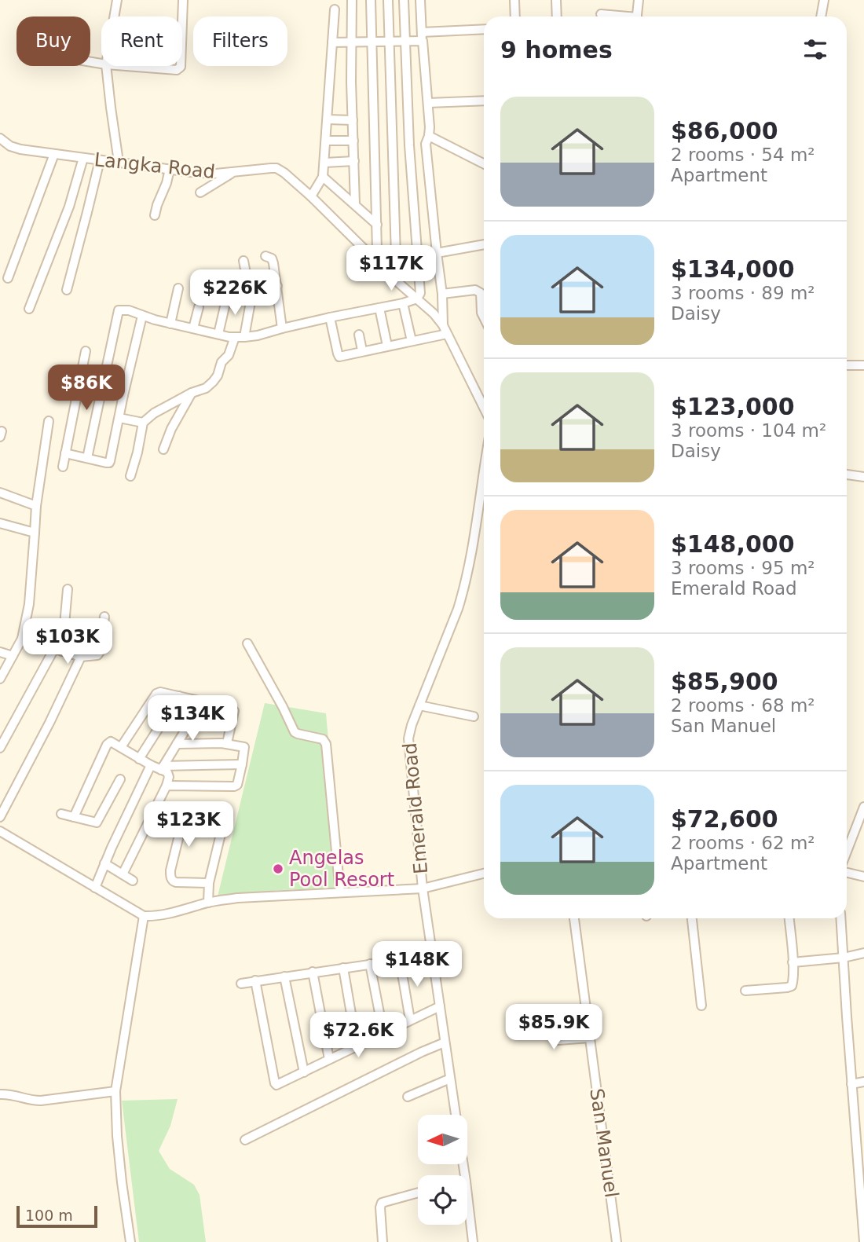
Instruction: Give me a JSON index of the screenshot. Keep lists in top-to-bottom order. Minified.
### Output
{"streets":{"street":["Langka Road","Emerald Road","San Manuel"]},"places":["Angelas Pool Resort"],"scale_bar":"100 m","north":"left","page":{"chip":["Buy","Rent","Filters"],"heading":"9 homes","list":[{"name":"$86,000","note":"2 rooms · 54 m² · Apartment"},{"name":"$134,000","note":"3 rooms · 89 m² · Daisy"},{"name":"$123,000","note":"3 rooms · 104 m² · Daisy"},{"name":"$148,000","note":"3 rooms · 95 m² · Emerald Road"},{"name":"$85,900","note":"2 rooms · 68 m² · San Manuel"},{"name":"$72,600","note":"2 rooms · 62 m² · Apartment"}],"price":["$117K","$226K","$86K","$103K","$134K","$123K","$148K","$85.9K","$72.6K"],"scale":"100 m"}}
